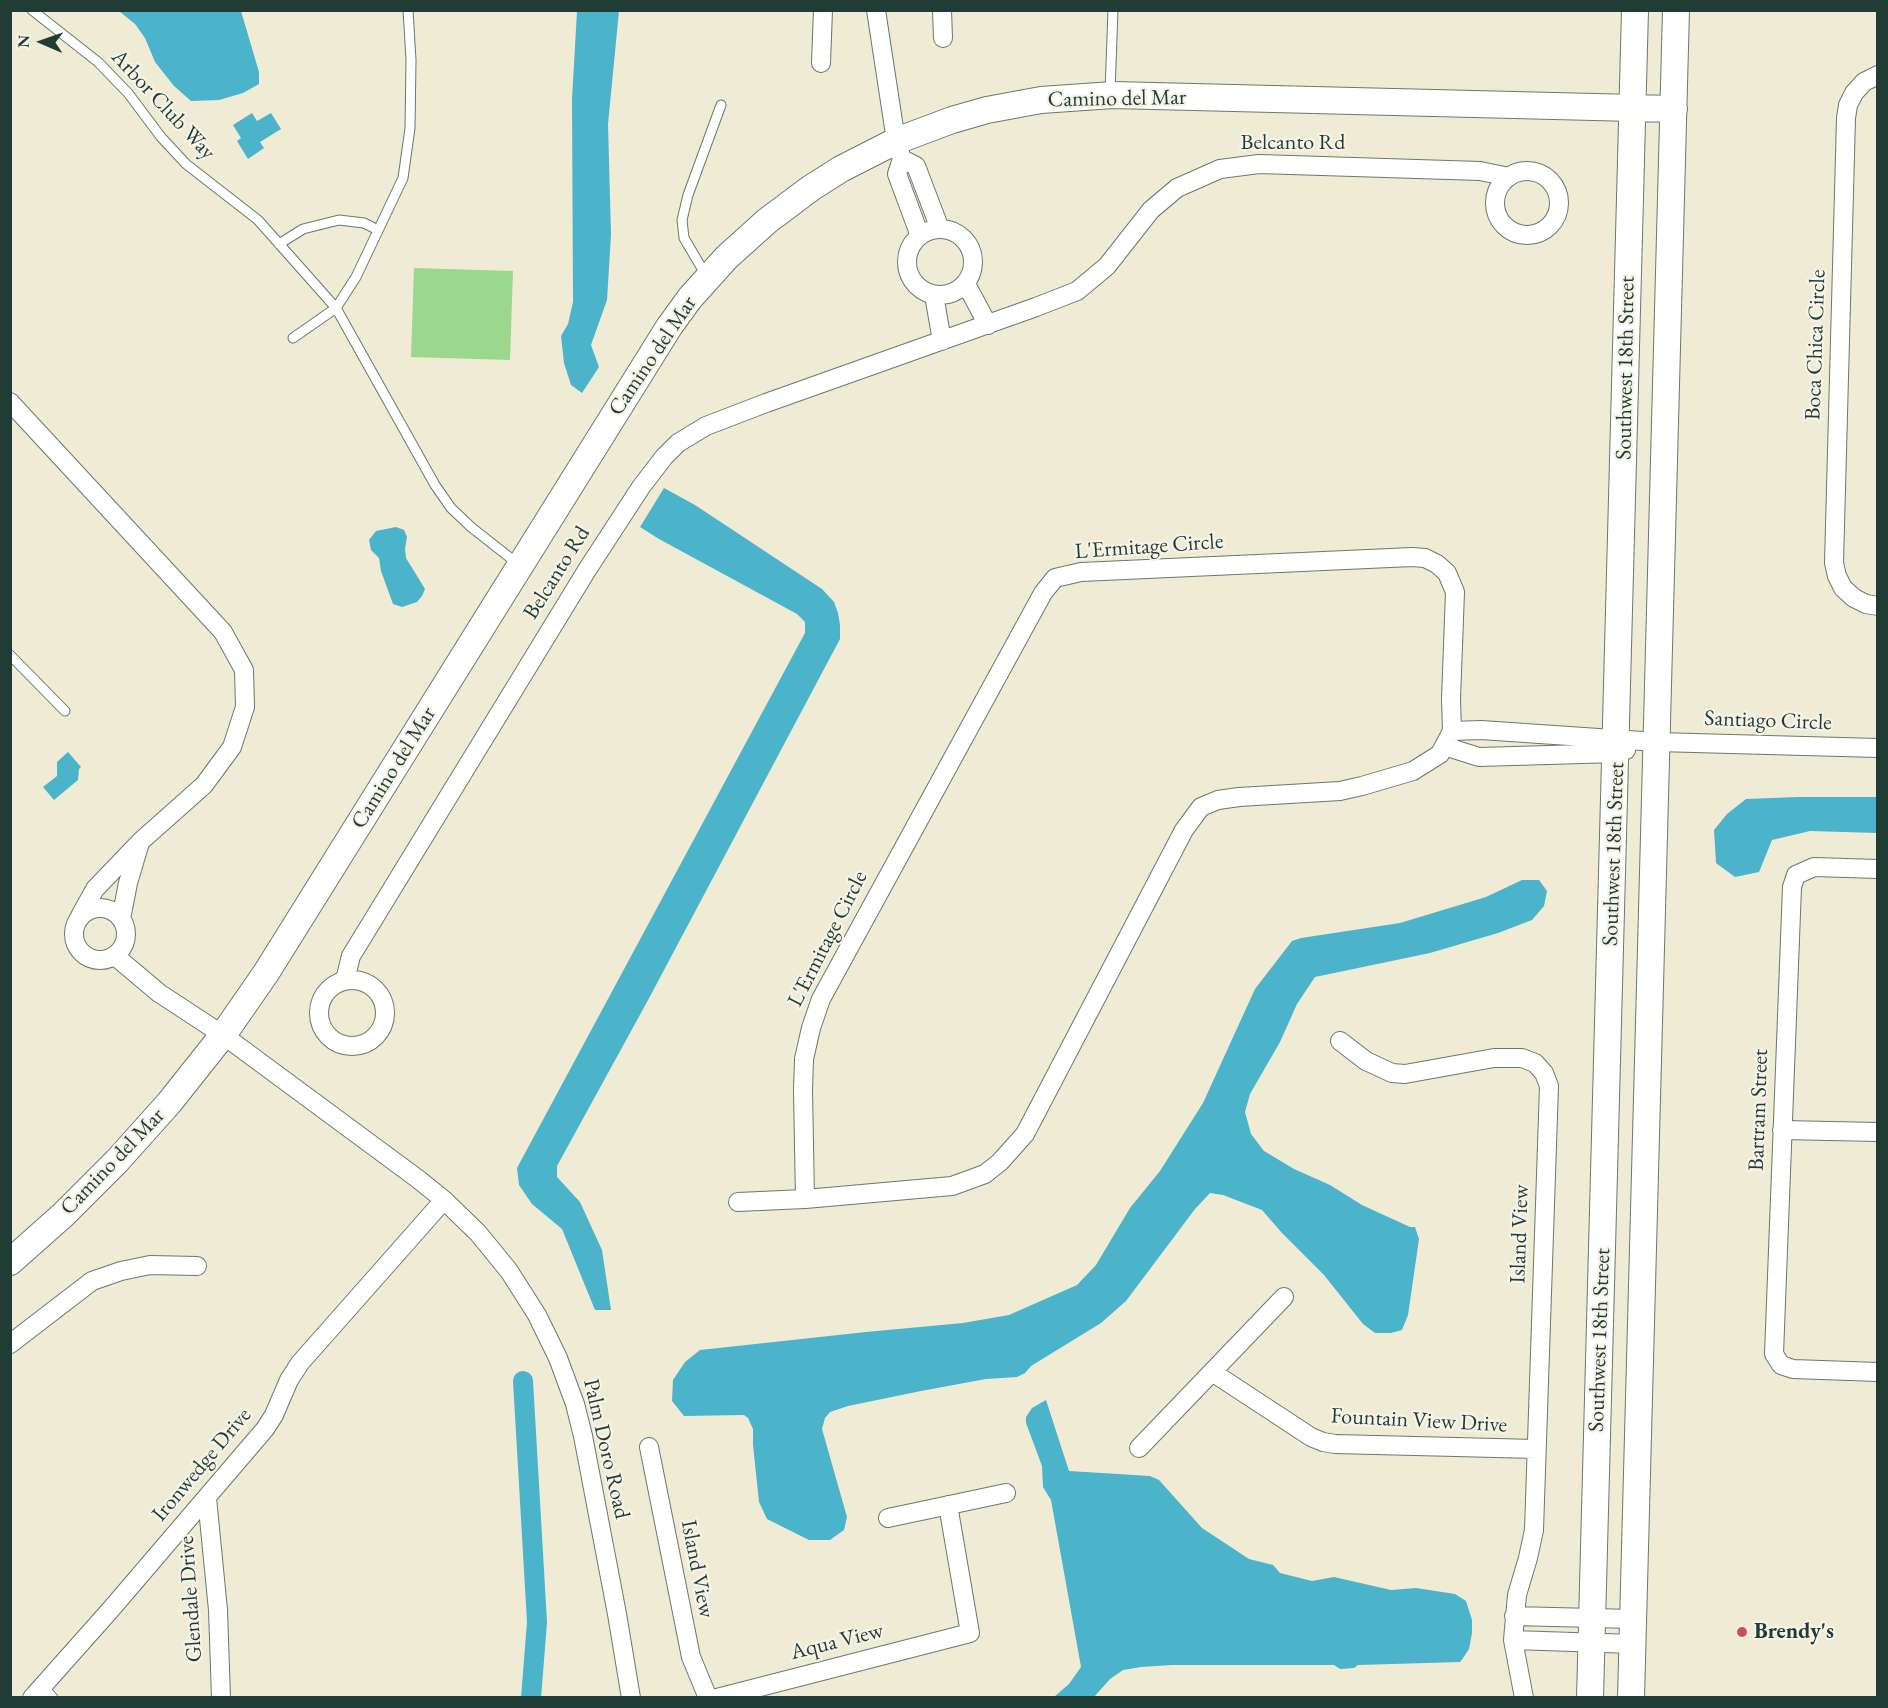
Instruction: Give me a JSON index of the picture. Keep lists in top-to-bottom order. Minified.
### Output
{"streets":{"main road":["Camino del Mar","Southwest 18th Street"],"street":["Belcanto Rd","Boca Chica Circle","L'Ermitage Circle","Santiago Circle","Bartram Street","Island View","Fountain View Drive","Palm Doro Road","Ironwedge Drive","Glendale Drive","Aqua View"],"lane":["Arbor Club Way"]},"crossings":[["Camino del Mar","Arbor Club Way"],["Camino del Mar","Southwest 18th Street"],["Camino del Mar","Palm Doro Road"],["Southwest 18th Street","Santiago Circle"],["Island View","Fountain View Drive"],["Palm Doro Road","Ironwedge Drive"],["Ironwedge Drive","Glendale Drive"]],"places":["Brendy's"],"north":"left"}
